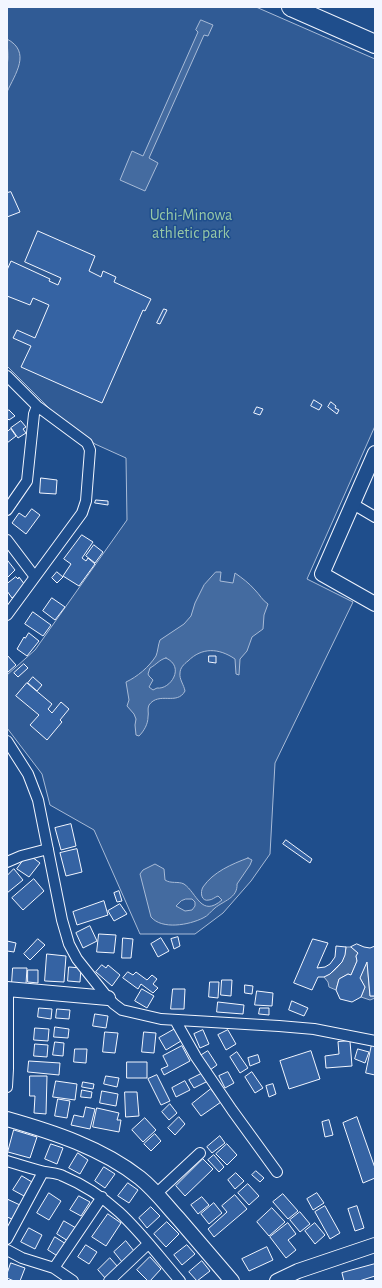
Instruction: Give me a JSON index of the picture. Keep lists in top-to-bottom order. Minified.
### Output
{"parks":["Uchi-Minowa athletic park"]}
